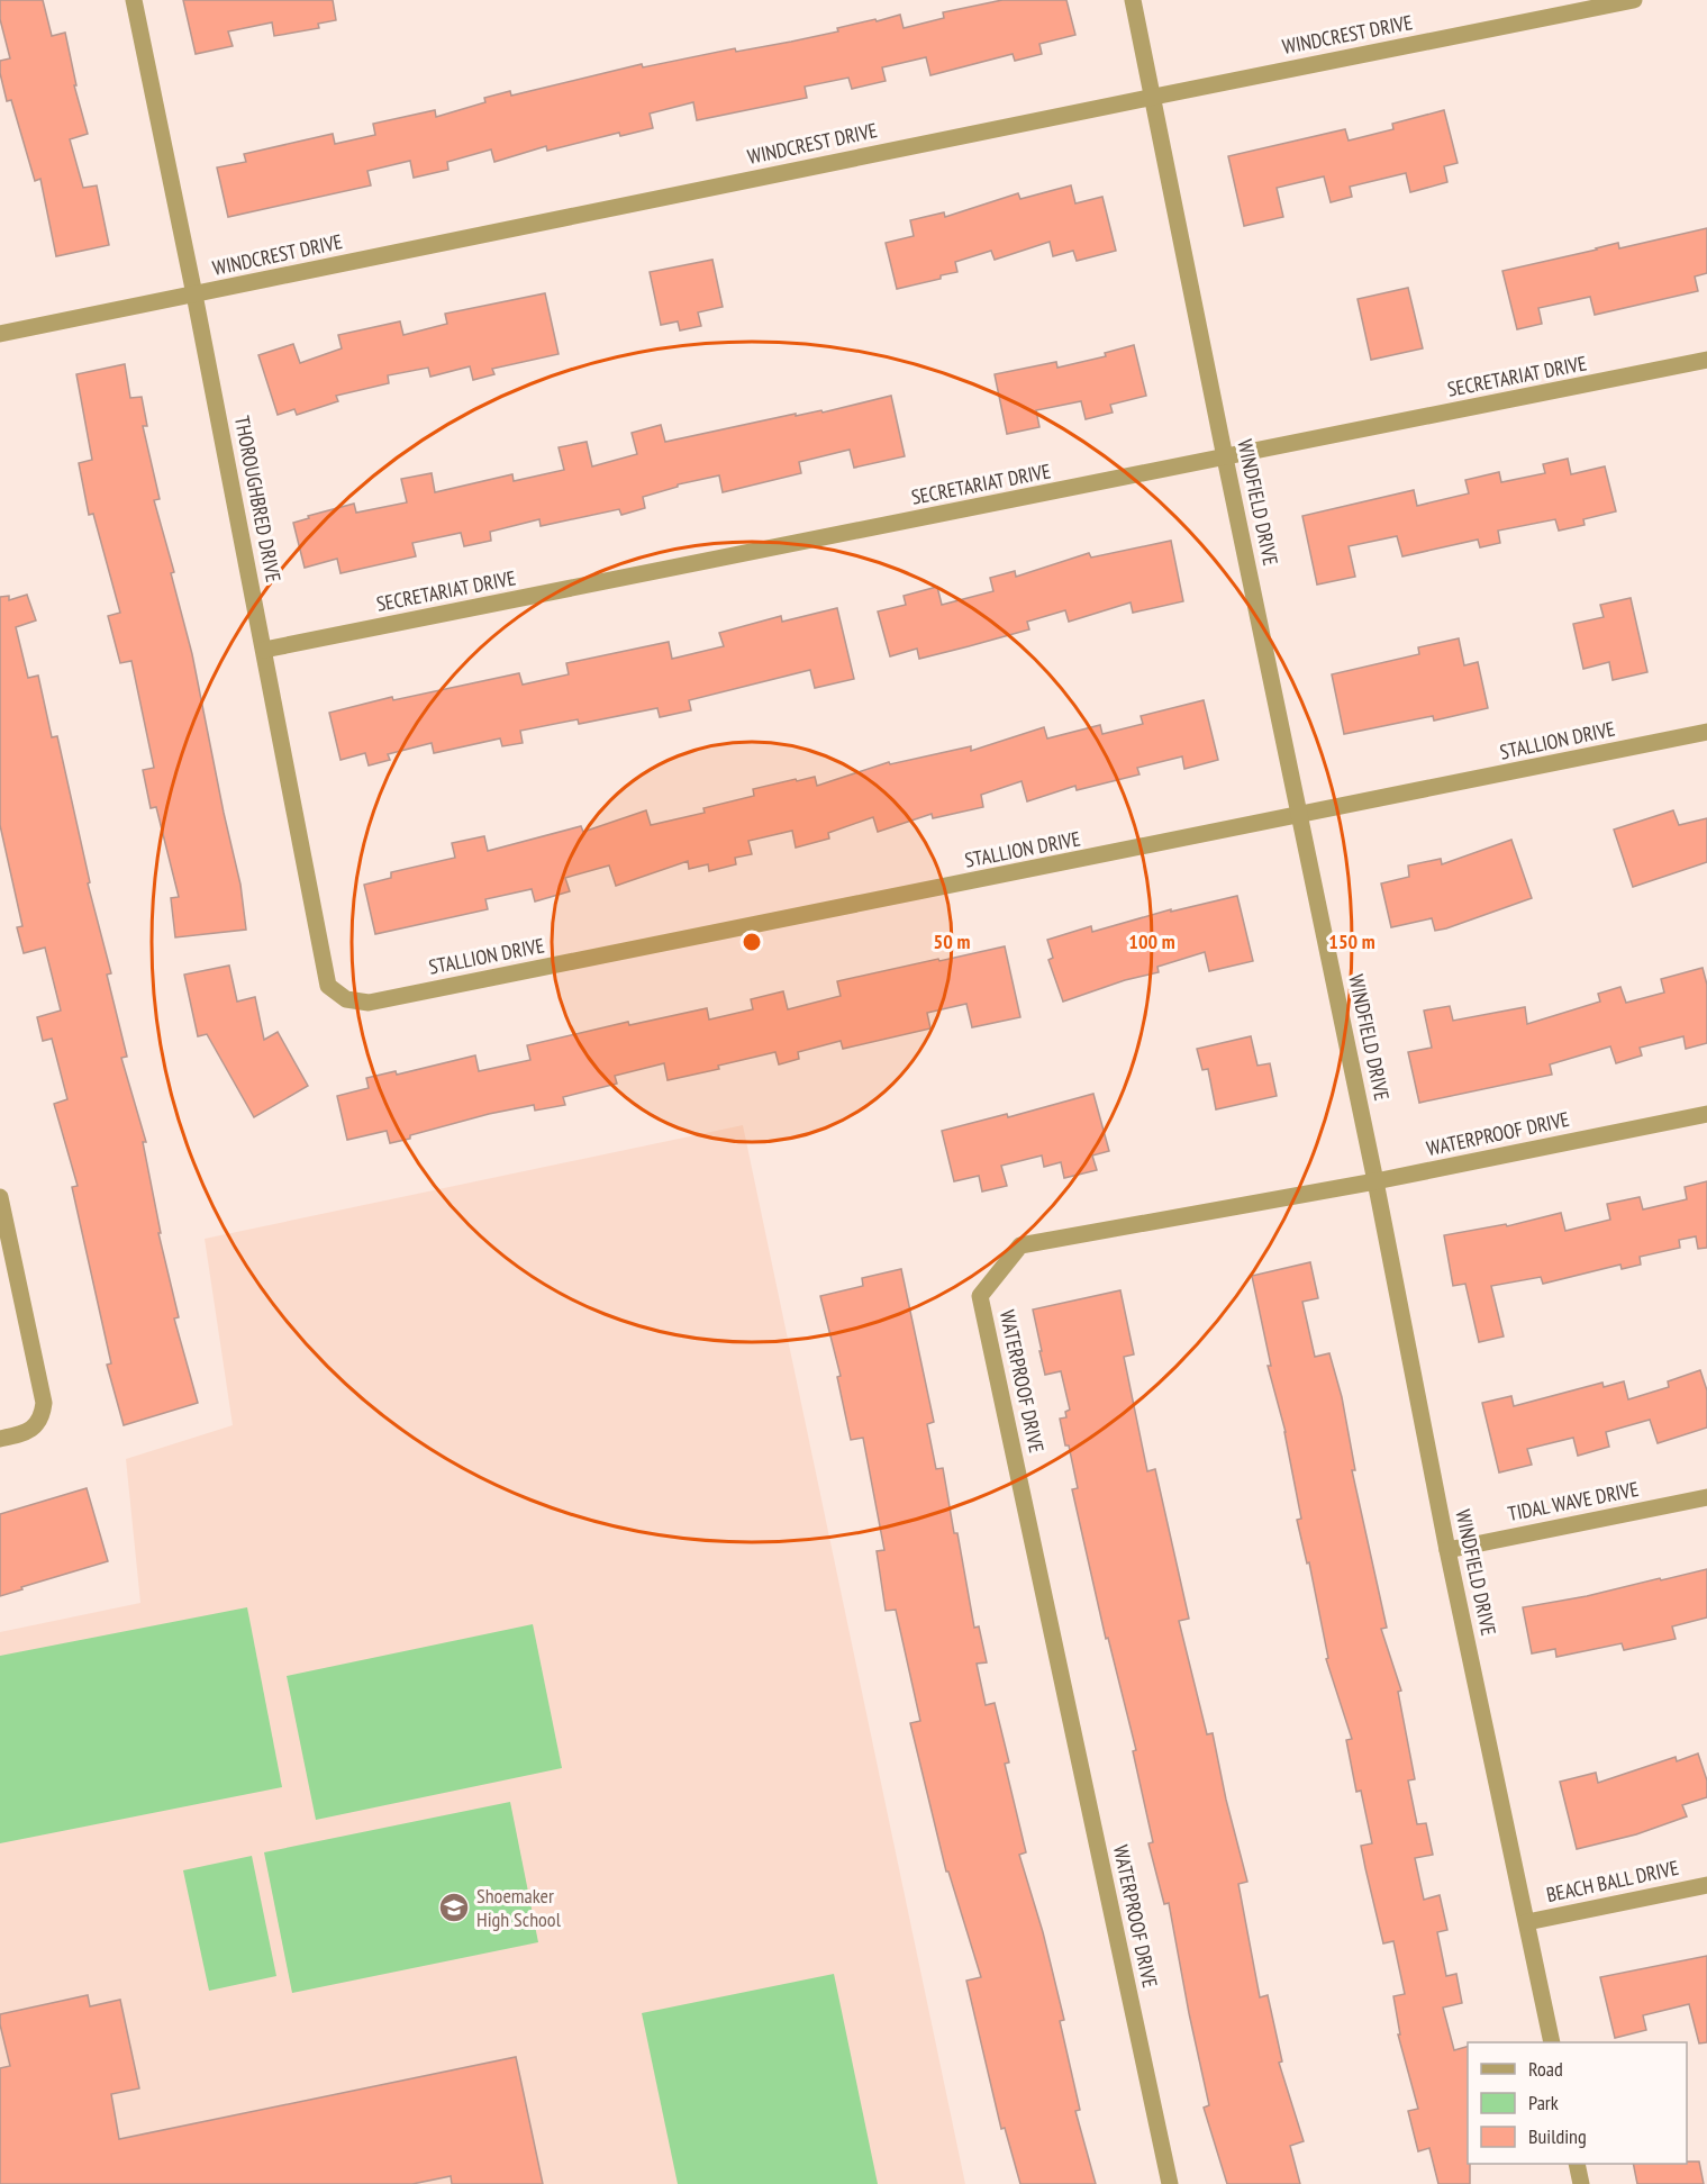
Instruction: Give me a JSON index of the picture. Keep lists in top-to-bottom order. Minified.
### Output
{"streets":{"street":["WINDCREST DRIVE","SECRETARIAT DRIVE","THOROUGHBRED DRIVE","WINDFIELD DRIVE","STALLION DRIVE","WATERPROOF DRIVE","TIDAL WAVE DRIVE","BEACH BALL DRIVE"]},"crossings":[["WINDCREST DRIVE","THOROUGHBRED DRIVE"],["WINDCREST DRIVE","WINDFIELD DRIVE"],["SECRETARIAT DRIVE","THOROUGHBRED DRIVE"],["SECRETARIAT DRIVE","WINDFIELD DRIVE"],["THOROUGHBRED DRIVE","STALLION DRIVE"],["WINDFIELD DRIVE","STALLION DRIVE"],["WINDFIELD DRIVE","WATERPROOF DRIVE"],["WINDFIELD DRIVE","TIDAL WAVE DRIVE"],["WINDFIELD DRIVE","BEACH BALL DRIVE"]],"places":{"school or university":["Shoemaker High School"]},"legend":["Road","Park","Building"],"rings":["50 m","100 m","150 m"]}
